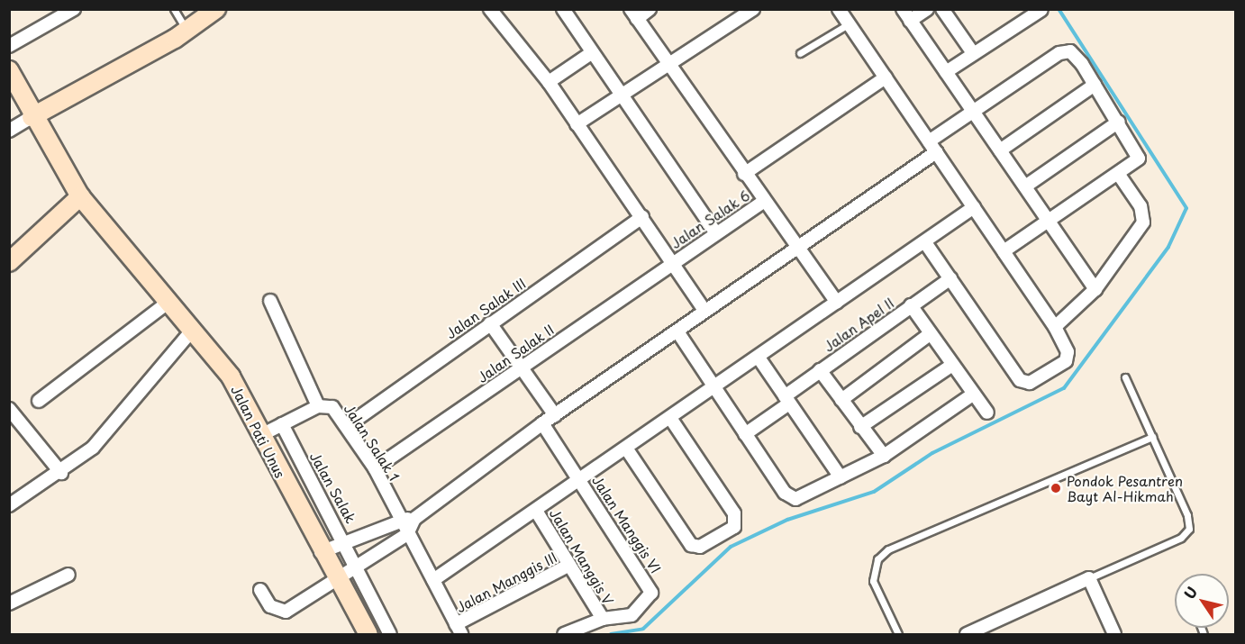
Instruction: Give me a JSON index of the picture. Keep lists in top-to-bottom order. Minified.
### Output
{"streets":{"main road":["Jalan Pati Unus"],"street":["Jalan Salak 6","Jalan Salak III","Jalan Apel II","Jalan Salak II","Jalan Salak 1","Jalan Salak","Jalan Manggis VI","Jalan Manggis V","Jalan Manggis III"]},"crossings":[["Jalan Salak 6","Jalan Salak II"],["Jalan Salak III","Jalan Salak 1"],["Jalan Salak II","Jalan Salak 1"],["Jalan Pati Unus","Jalan Salak"],["Jalan Salak 1","Jalan Manggis III"],["Jalan Manggis VI","Jalan Manggis V"],["Jalan Manggis V","Jalan Manggis III"]],"places":["Pondok Pesantren Bayt Al-Hikmah"],"north":"top left"}
